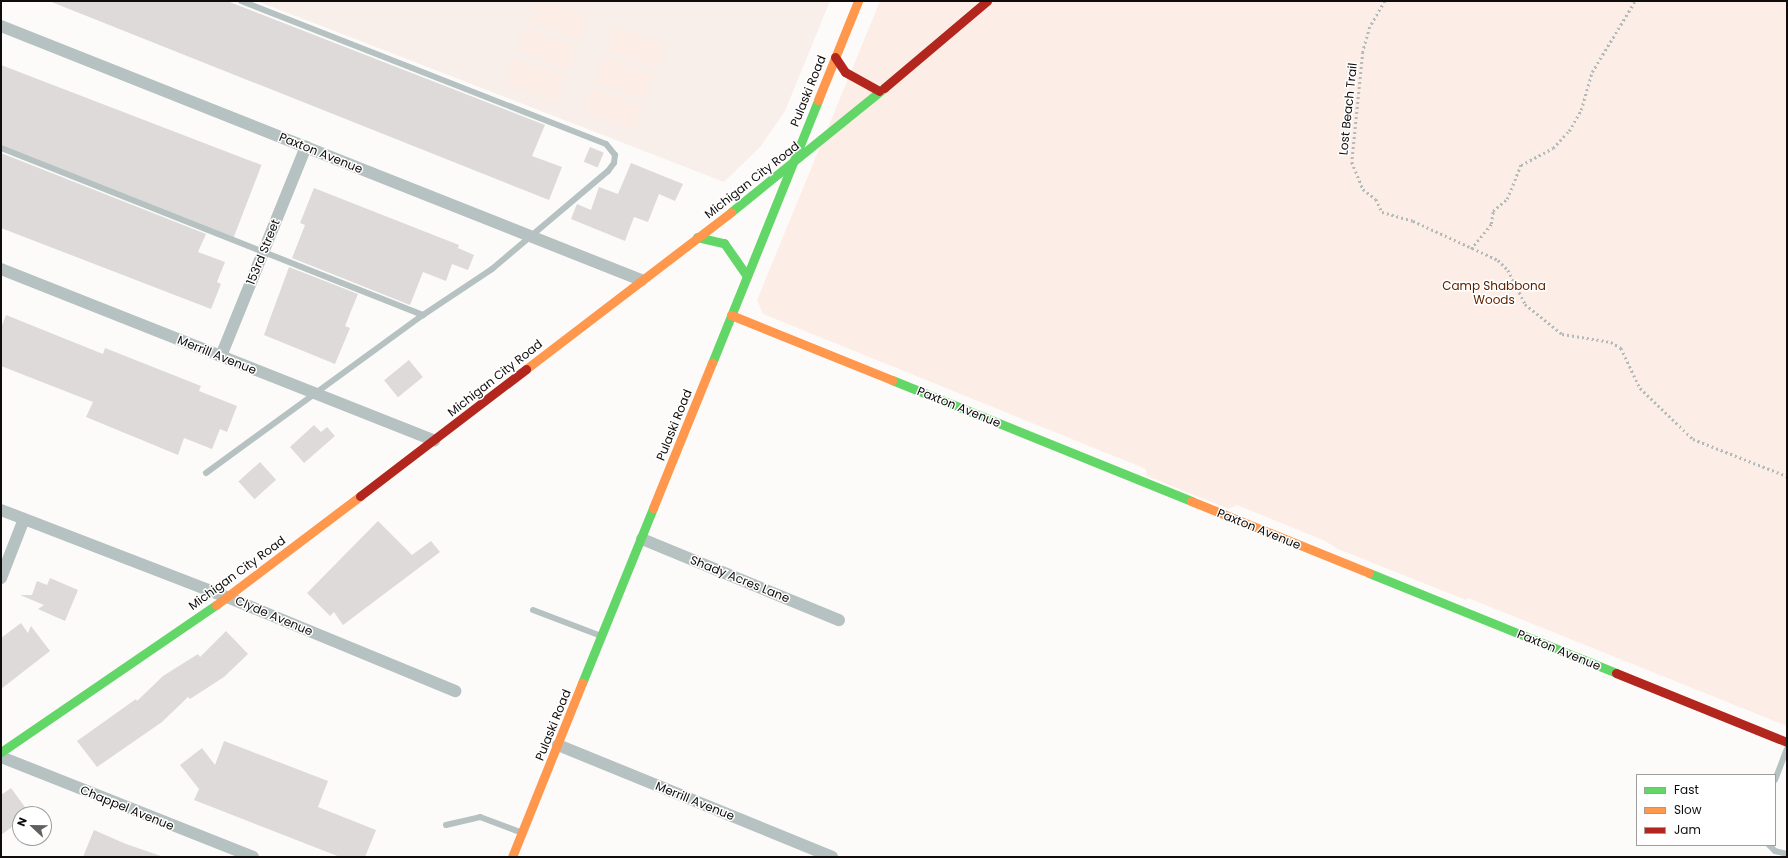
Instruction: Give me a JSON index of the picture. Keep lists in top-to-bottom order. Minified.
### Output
{"streets":{"street":["Pulaski Road","Paxton Avenue","Michigan City Road","153rd Street","Merrill Avenue","Shady Acres Lane","Clyde Avenue","Chappel Avenue"],"path":["Lost Beach Trail"]},"crossings":[["Pulaski Road","Paxton Avenue"],["Pulaski Road","Michigan City Road"],["Pulaski Road","Merrill Avenue"],["Pulaski Road","Shady Acres Lane"],["Paxton Avenue","Michigan City Road"],["Paxton Avenue","153rd Street"],["Michigan City Road","Merrill Avenue"],["Michigan City Road","Clyde Avenue"],["153rd Street","Merrill Avenue"]],"parks":["Camp Shabbona Woods"],"legend":["Fast","Slow","Jam"],"north":"left"}
